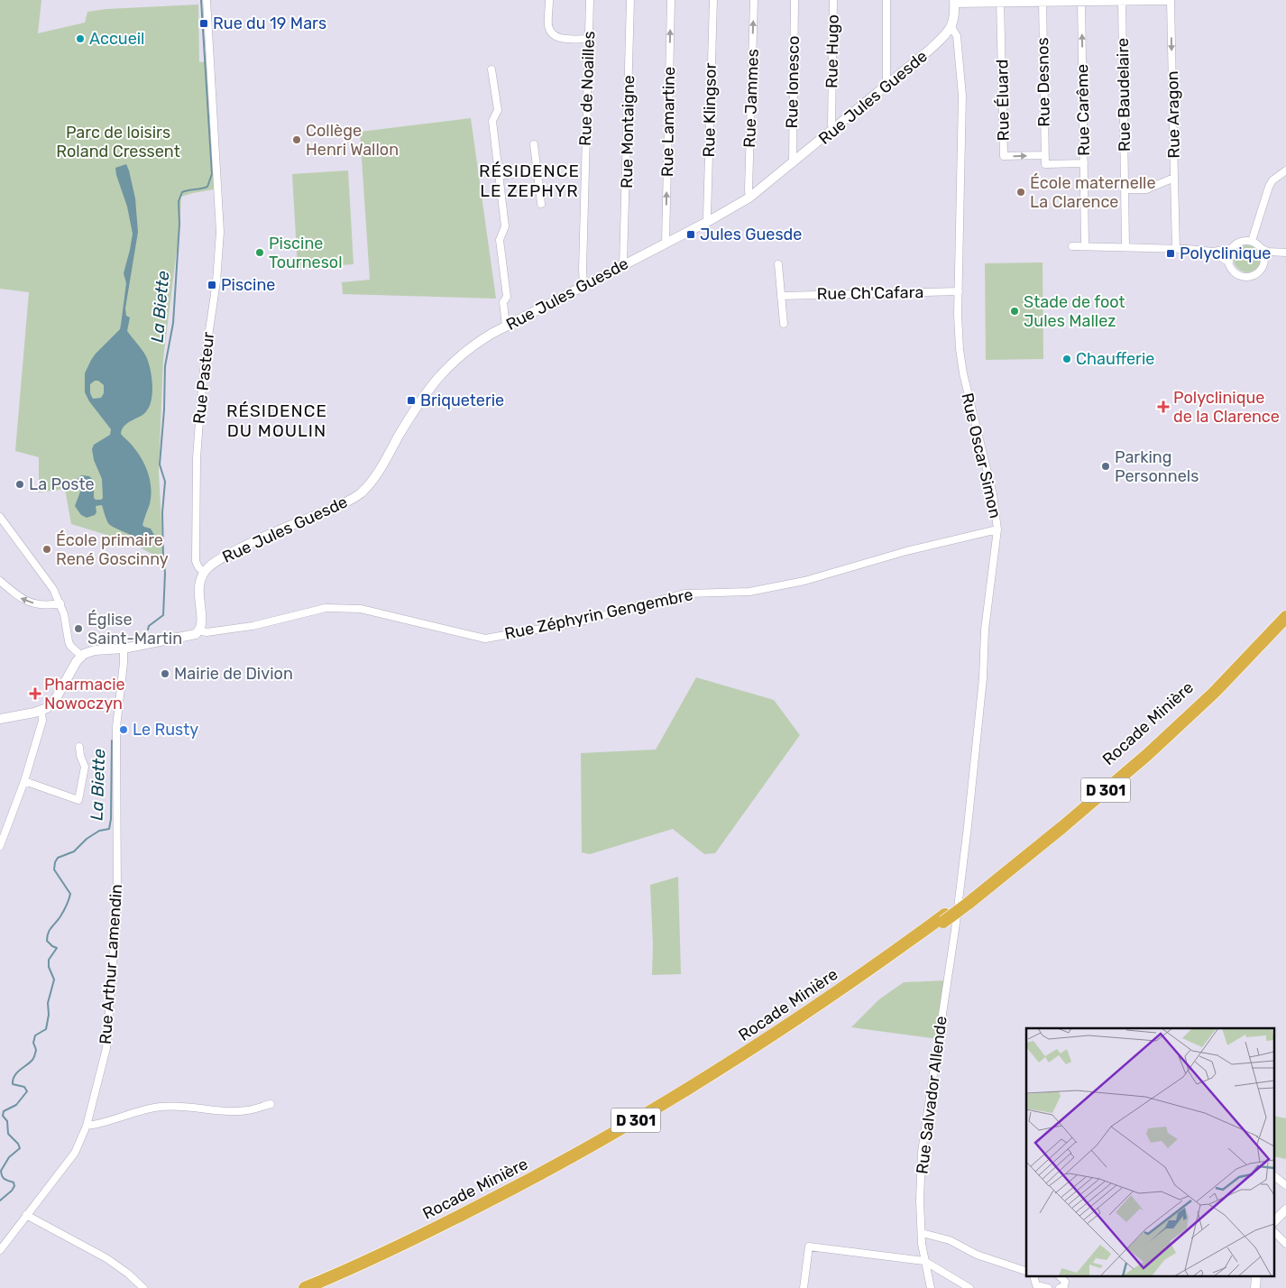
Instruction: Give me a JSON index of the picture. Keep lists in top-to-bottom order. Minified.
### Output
{"streets":{"highway":["Rocade Minière","D 301"],"main road":["Rue Jules Guesde"],"street":["Rue Hugo","Rue Ionesco","Rue Desnos","Rue de Noailles","Rue Baudelaire","Rue Jammes","Rue Éluard","Rue Klingsor","Rue Carême","Rue Aragon","Rue Lamartine","Rue Montaigne","Rue Ch'Cafara","Rue Pasteur","Rue Oscar Simon","Rue Zéphyrin Gengembre","Rue Arthur Lamendin","Rue Salvador Allende"]},"crossings":[["Rue Hugo","Rue Jules Guesde"],["Rue Ionesco","Rue Jules Guesde"],["Rue Desnos","Rue Éluard"],["Rue Desnos","Rue Carême"],["Rue de Noailles","Rue Jules Guesde"],["Rue Baudelaire","Rue Aragon"],["Rue Jules Guesde","Rue Jammes"],["Rue Jules Guesde","Rue Klingsor"],["Rue Jules Guesde","Rue Lamartine"],["Rue Jules Guesde","Rue Montaigne"],["Rue Jules Guesde","Rue Pasteur"],["Rue Jules Guesde","Rue Oscar Simon"],["Rue Ch'Cafara","Rue Oscar Simon"],["Rue Oscar Simon","Rue Zéphyrin Gengembre"],["Rue Oscar Simon","Rue Salvador Allende"]],"one_way":["Rue Jammes","Rue Éluard","Rue Carême","Rue Aragon","Rue Lamartine"],"districts":["RÉSIDENCE LE ZEPHYR","RÉSIDENCE DU MOULIN"],"water":["La Biette"],"parks":["Parc de loisirs Roland Cressent"],"places":{"transit":["Rue du 19 Mars","Jules Guesde","Polyclinique","Piscine","Briqueterie"],"other":["Accueil","Collège Henri Wallon","École maternelle La Clarence","Piscine Tournesol","Stade de foot Jules Mallez","Chaufferie","Parking Personnels","La Poste","École primaire René Goscinny","Église Saint-Martin","Mairie de Divion","Le Rusty"],"health":["Polyclinique de la Clarence","Pharmacie Nowoczyn"]}}
